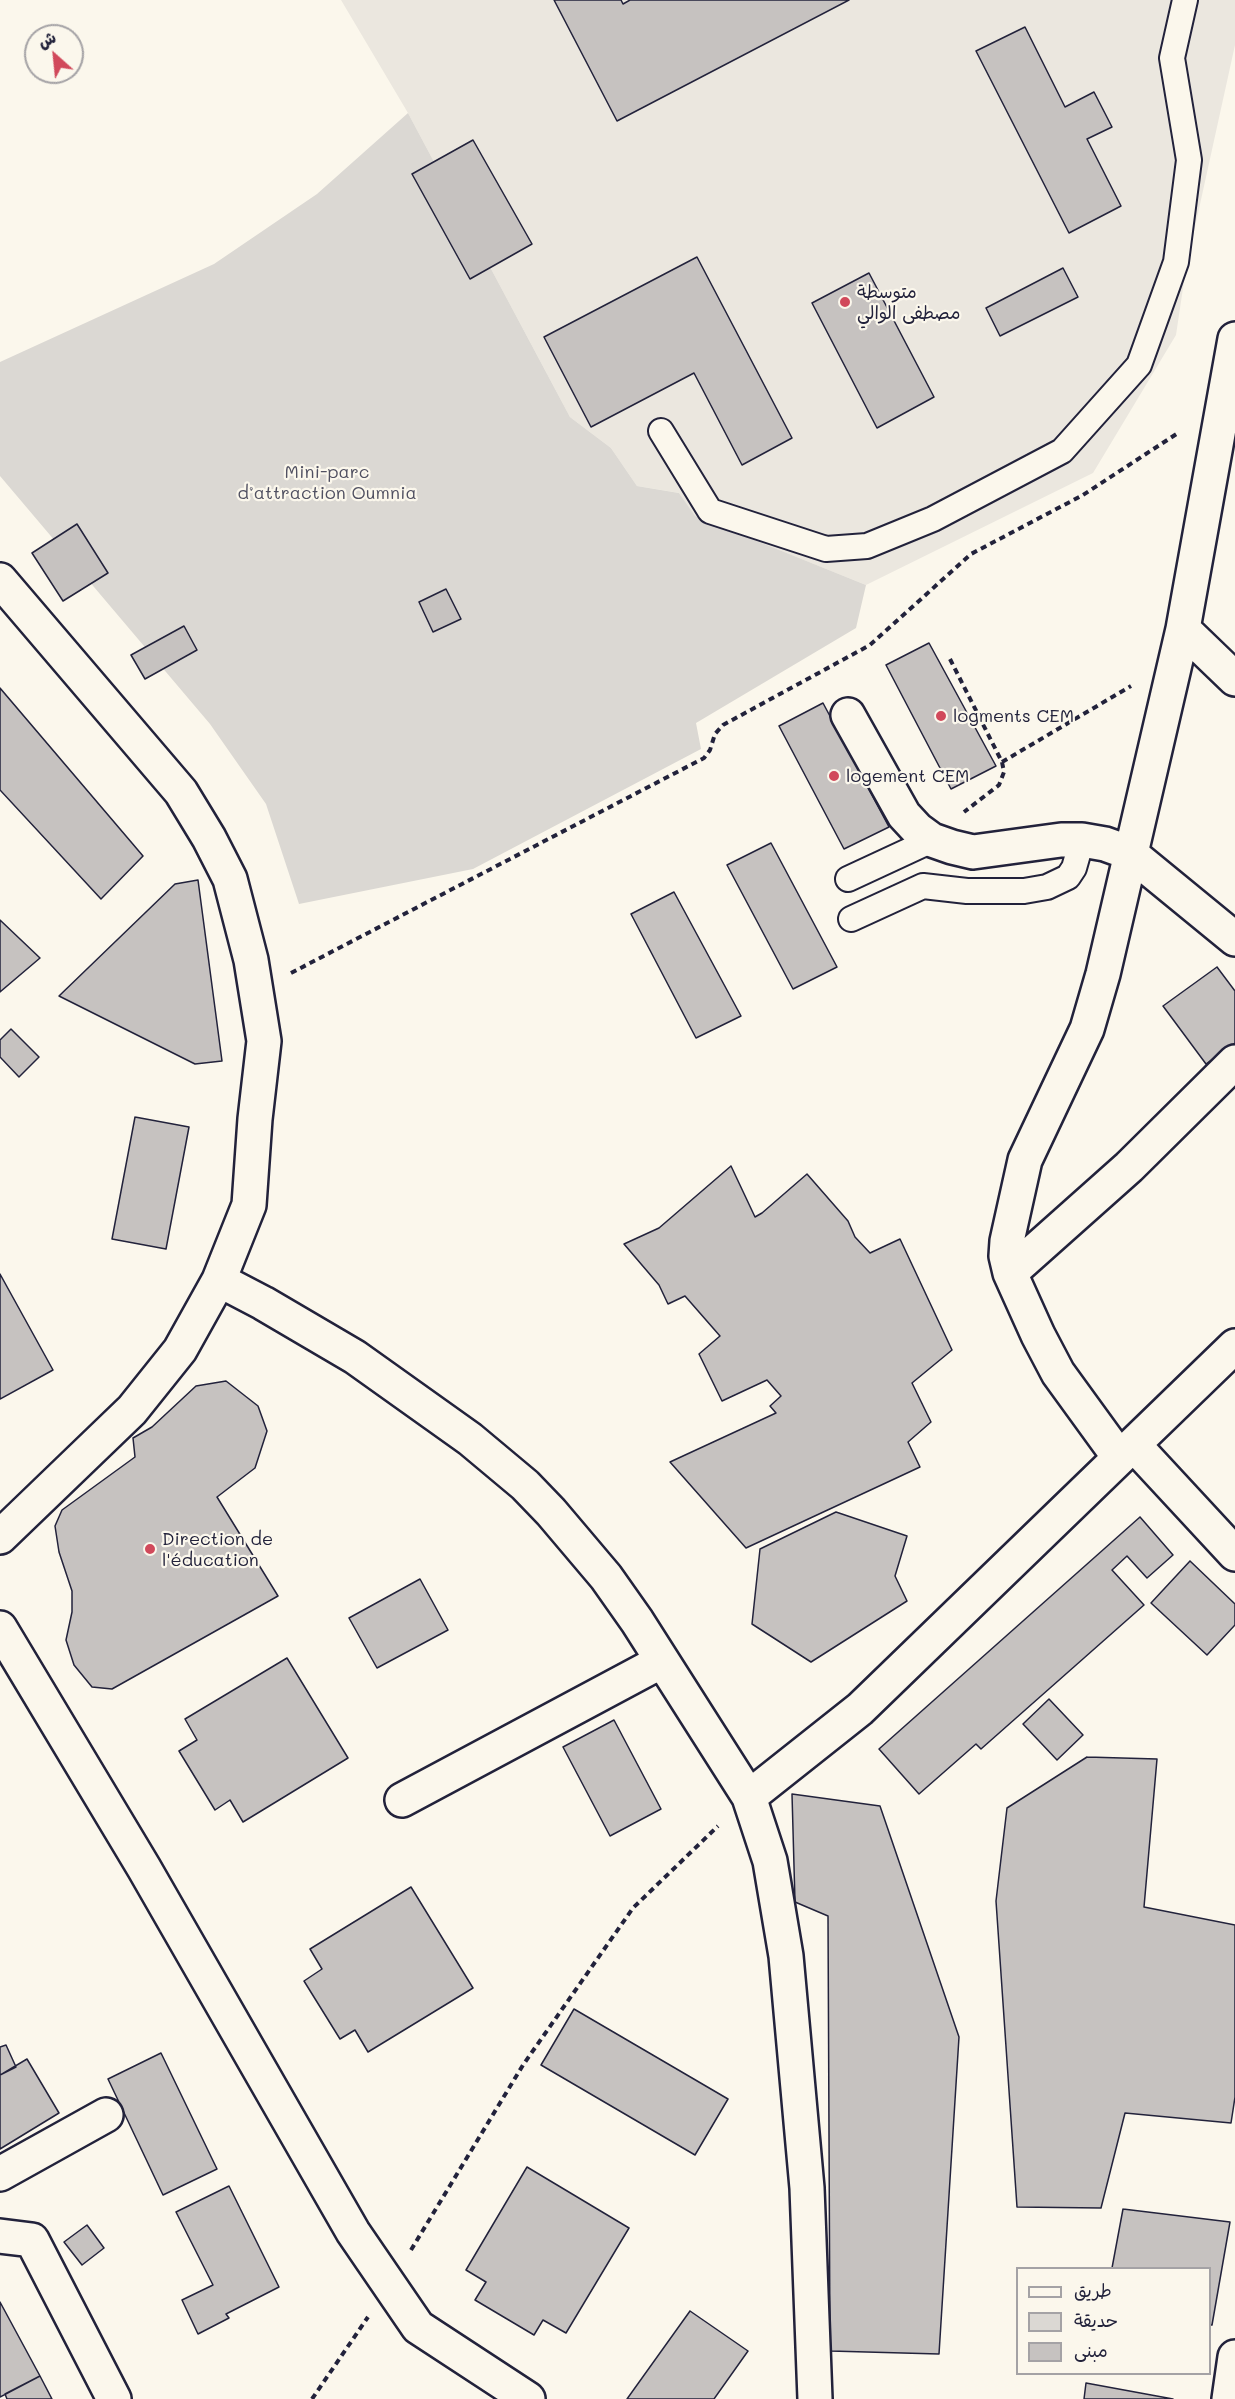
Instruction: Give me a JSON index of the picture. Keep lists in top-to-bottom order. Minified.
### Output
{"parks":["Mini-parc d’attraction Oumnia"],"places":["متوسطة مصطفى الوالي","logments CEM","logement CEM","Direction de l'éducation"],"legend":["طريق","حديقة","مبنى"],"north":"top left"}
